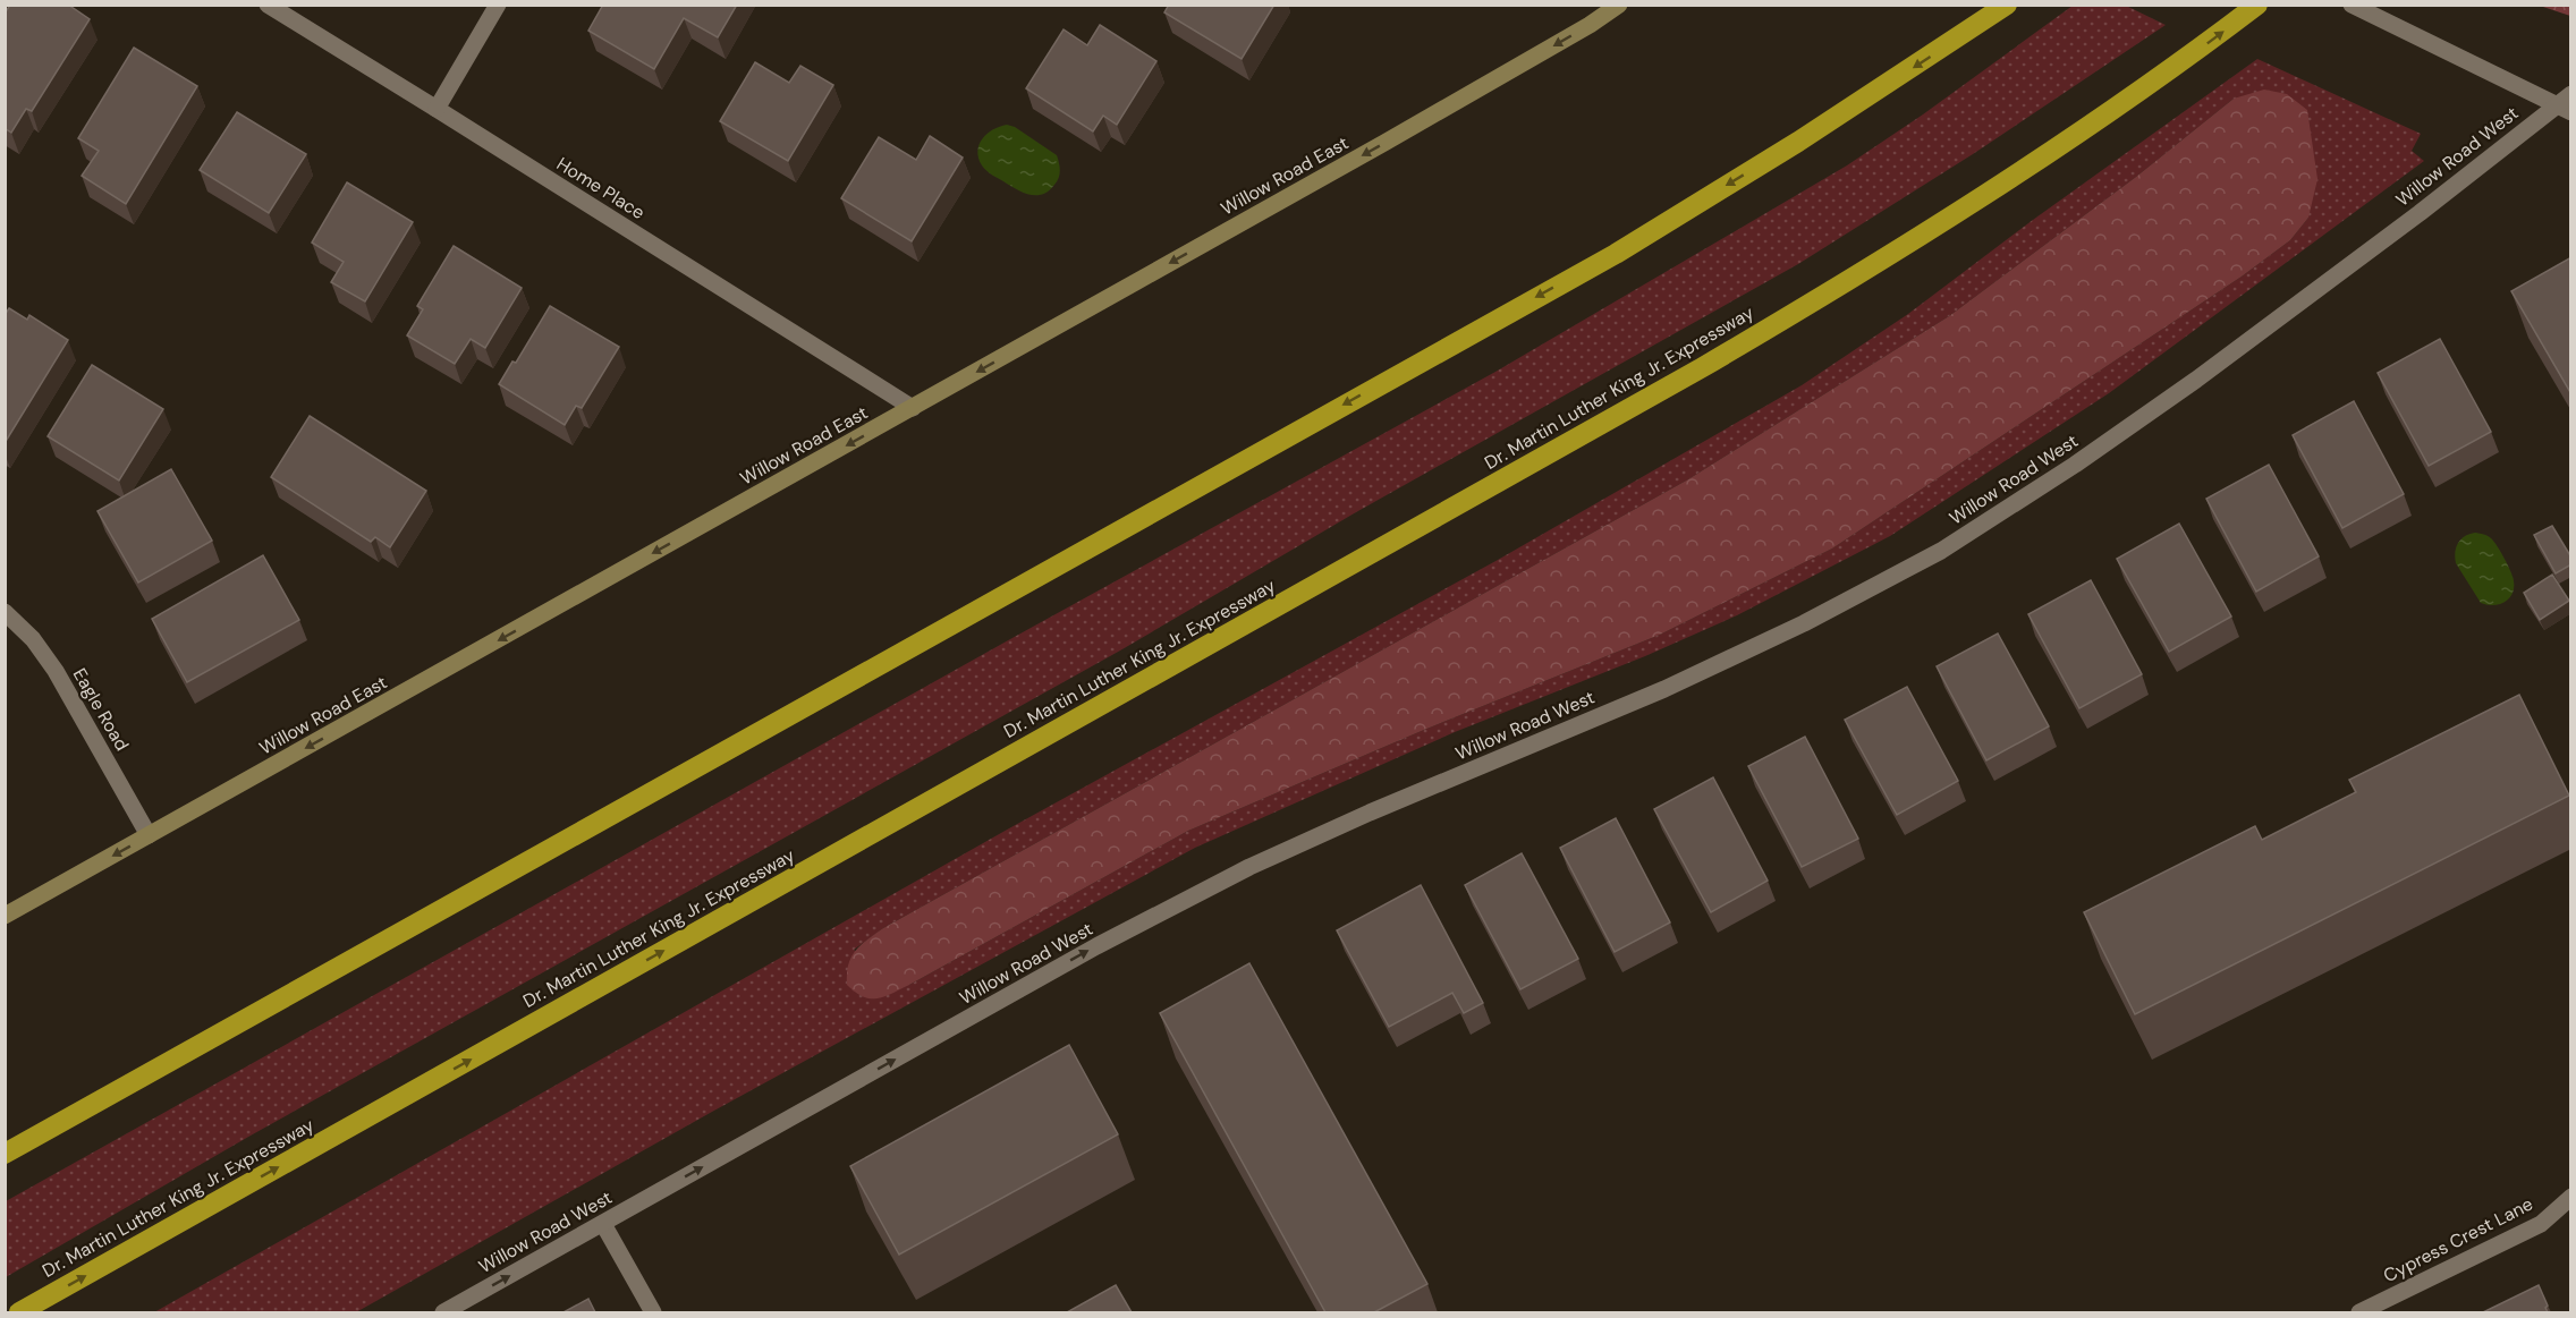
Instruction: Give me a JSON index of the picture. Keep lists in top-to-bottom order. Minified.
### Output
{"streets":{"highway":["Dr. Martin Luther King Jr. Expressway"],"main road":["Willow Road East"],"street":["Willow Road West","Home Place","Eagle Road","Cypress Crest Lane"]},"crossings":[["Willow Road East","Home Place"],["Willow Road East","Eagle Road"]],"one_way":["Willow Road West","Willow Road East"]}
